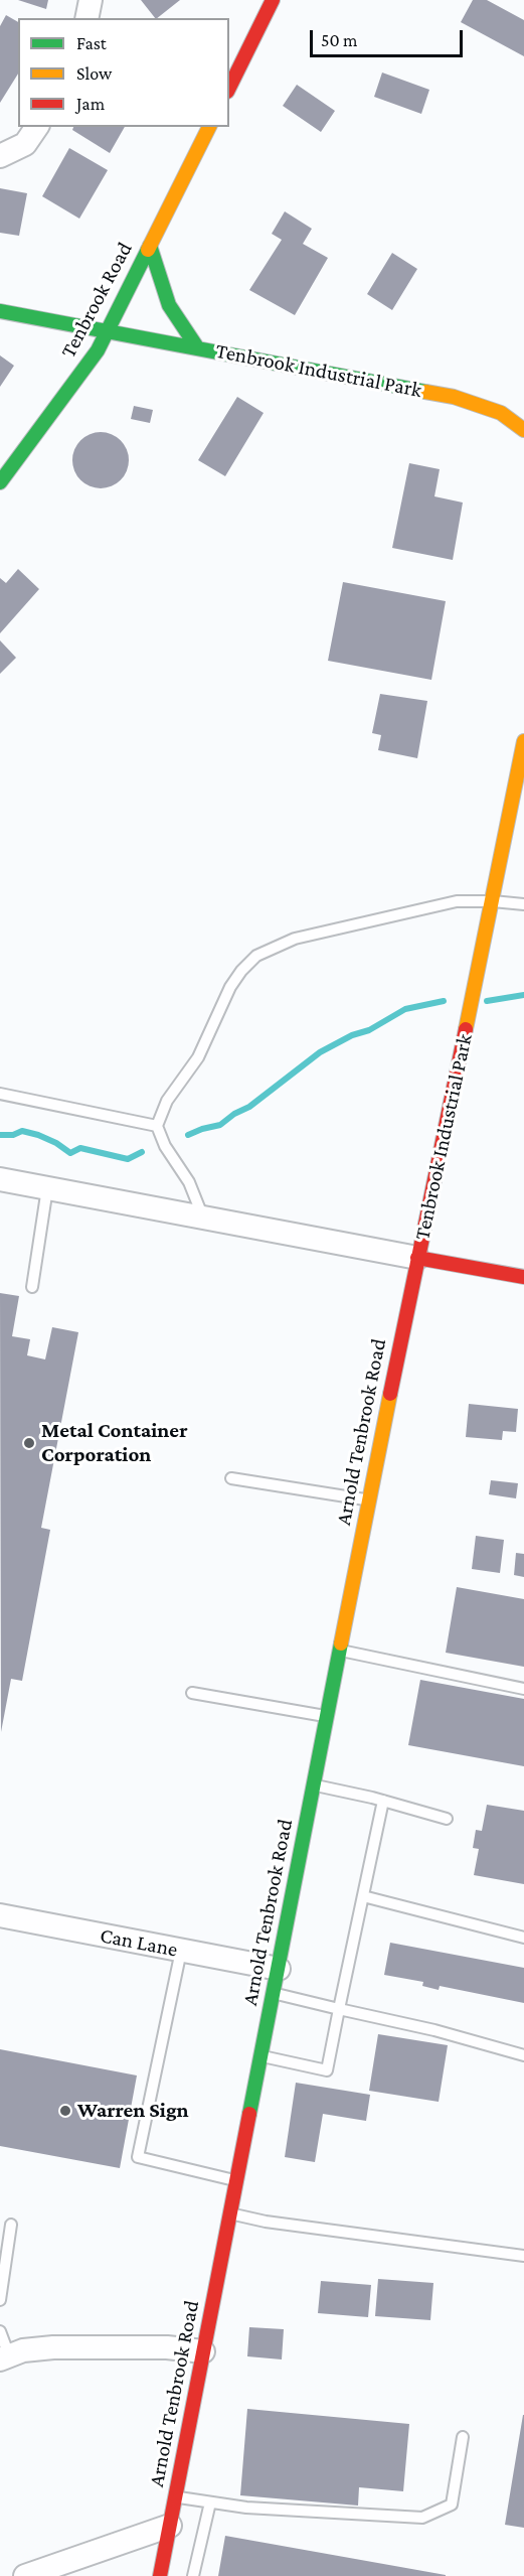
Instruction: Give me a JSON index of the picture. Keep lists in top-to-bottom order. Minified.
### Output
{"streets":{"street":["Tenbrook Road","Tenbrook Industrial Park","Arnold Tenbrook Road","Can Lane"]},"crossings":[["Tenbrook Road","Tenbrook Industrial Park"],["Tenbrook Industrial Park","Arnold Tenbrook Road"],["Arnold Tenbrook Road","Can Lane"]],"places":["Metal Container Corporation","Warren Sign"],"legend":["Fast","Slow","Jam"],"scale_bar":"50 m"}
